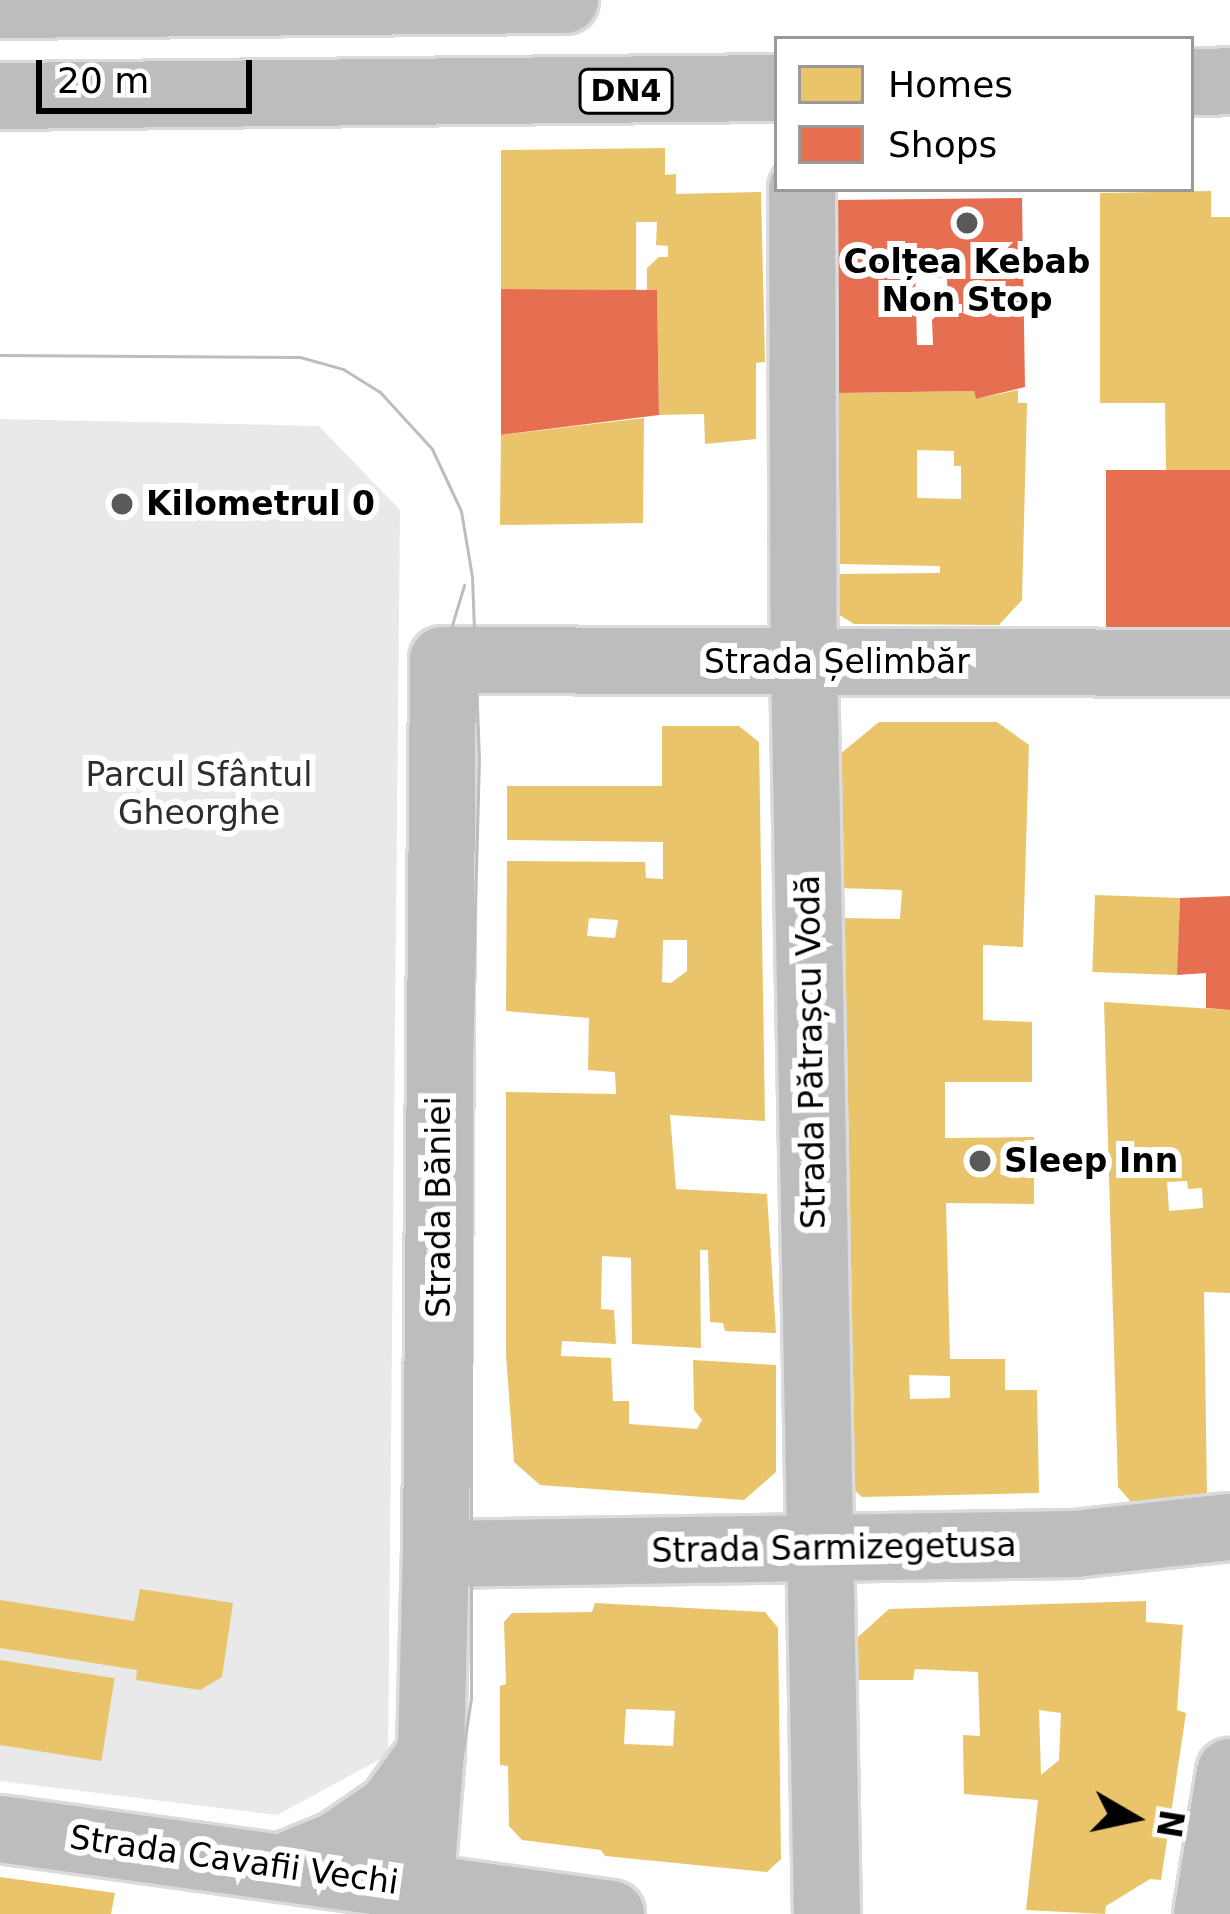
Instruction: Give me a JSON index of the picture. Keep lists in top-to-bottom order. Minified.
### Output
{"streets":{"street":["DN4","Strada Șelimbăr","Strada Pătrașcu Vodă","Strada Băniei","Strada Sarmizegetusa","Strada Cavafii Vechi"]},"crossings":[["Strada Șelimbăr","Strada Pătrașcu Vodă"],["Strada Șelimbăr","Strada Băniei"],["Strada Pătrașcu Vodă","Strada Sarmizegetusa"],["Strada Băniei","Strada Sarmizegetusa"],["Strada Băniei","Strada Cavafii Vechi"]],"parks":["Parcul Sfântul Gheorghe"],"places":["Colțea Kebab Non Stop","Kilometrul 0","Sleep Inn"],"legend":["Homes","Shops"],"scale_bar":"20 m","north":"right"}
